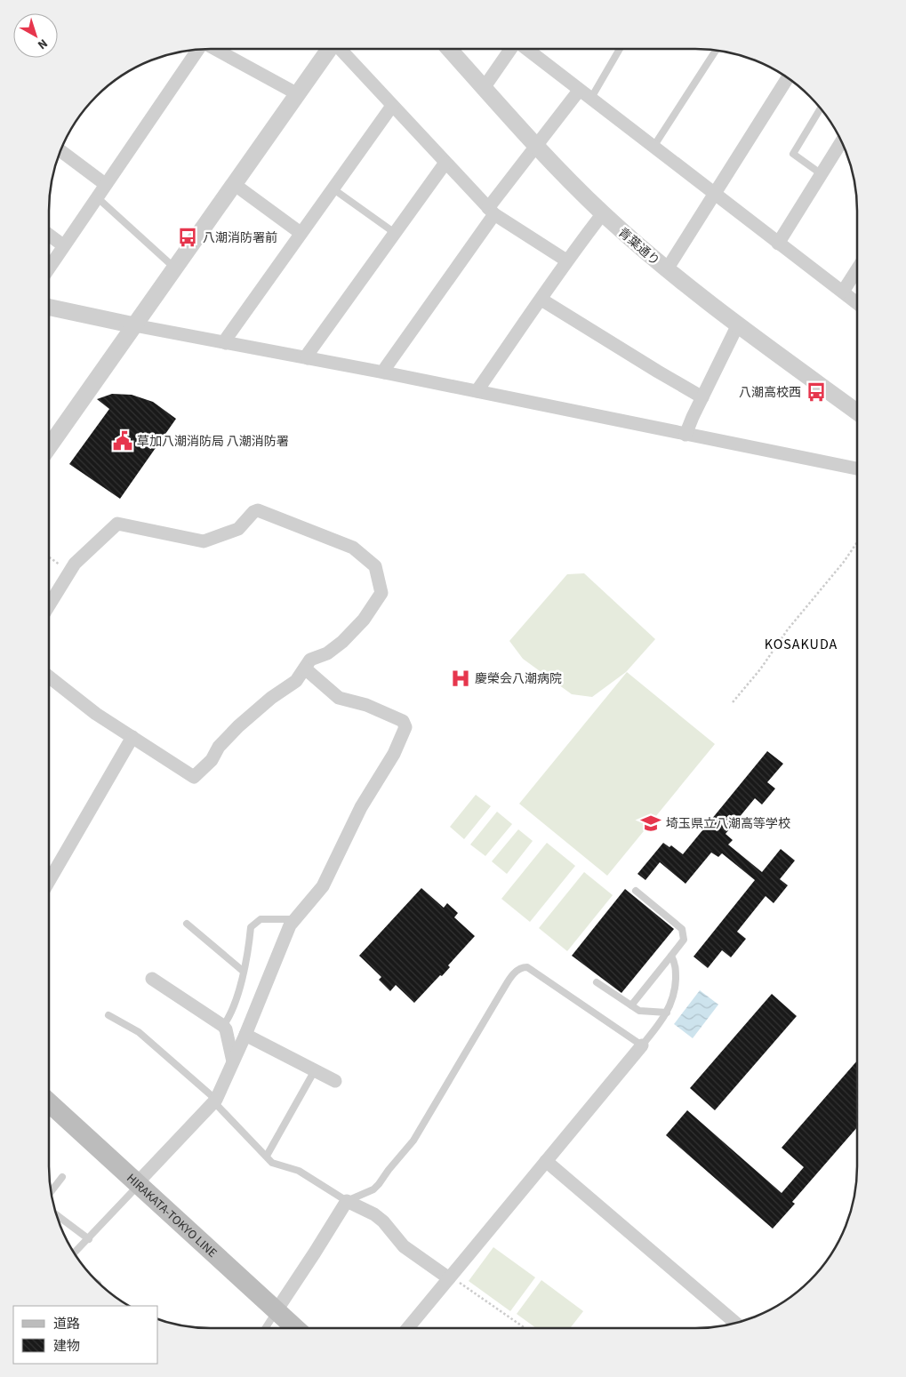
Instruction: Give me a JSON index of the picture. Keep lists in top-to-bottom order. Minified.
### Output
{"streets":{"main road":["HIRAKATA-TOKYO LINE"],"street":["青葉通り"]},"districts":["KOSAKUDA"],"places":{"bus stop":["八潮消防署前","八潮高校西"],"public building":["草加八潮消防局 八潮消防署"],"hospital":["慶榮会八潮病院"],"school or university":["埼玉県立八潮高等学校"]},"legend":["道路","建物"],"north":"bottom right"}
